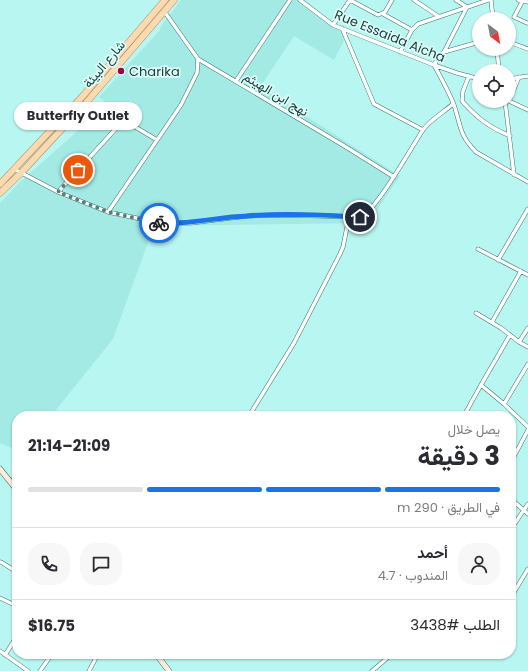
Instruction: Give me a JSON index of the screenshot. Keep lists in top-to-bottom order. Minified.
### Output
{"streets":{"main road":["شارع البيئة"],"street":["Rue Essaida Aicha","نهج ابن الهيثم"]},"crossings":[["شارع البيئة","نهج ابن الهيثم"]],"places":["Charika","Butterfly Outlet"],"north":"bottom right","page":{"bubble":"Butterfly Outlet","heading":["3 دقيقة","يصل خلال","21:09–21:14"],"panel":["أحمد","المندوب · 4.7","الطلب #3438","$16.75"],"bar":"في الطريق · 290 m"}}
